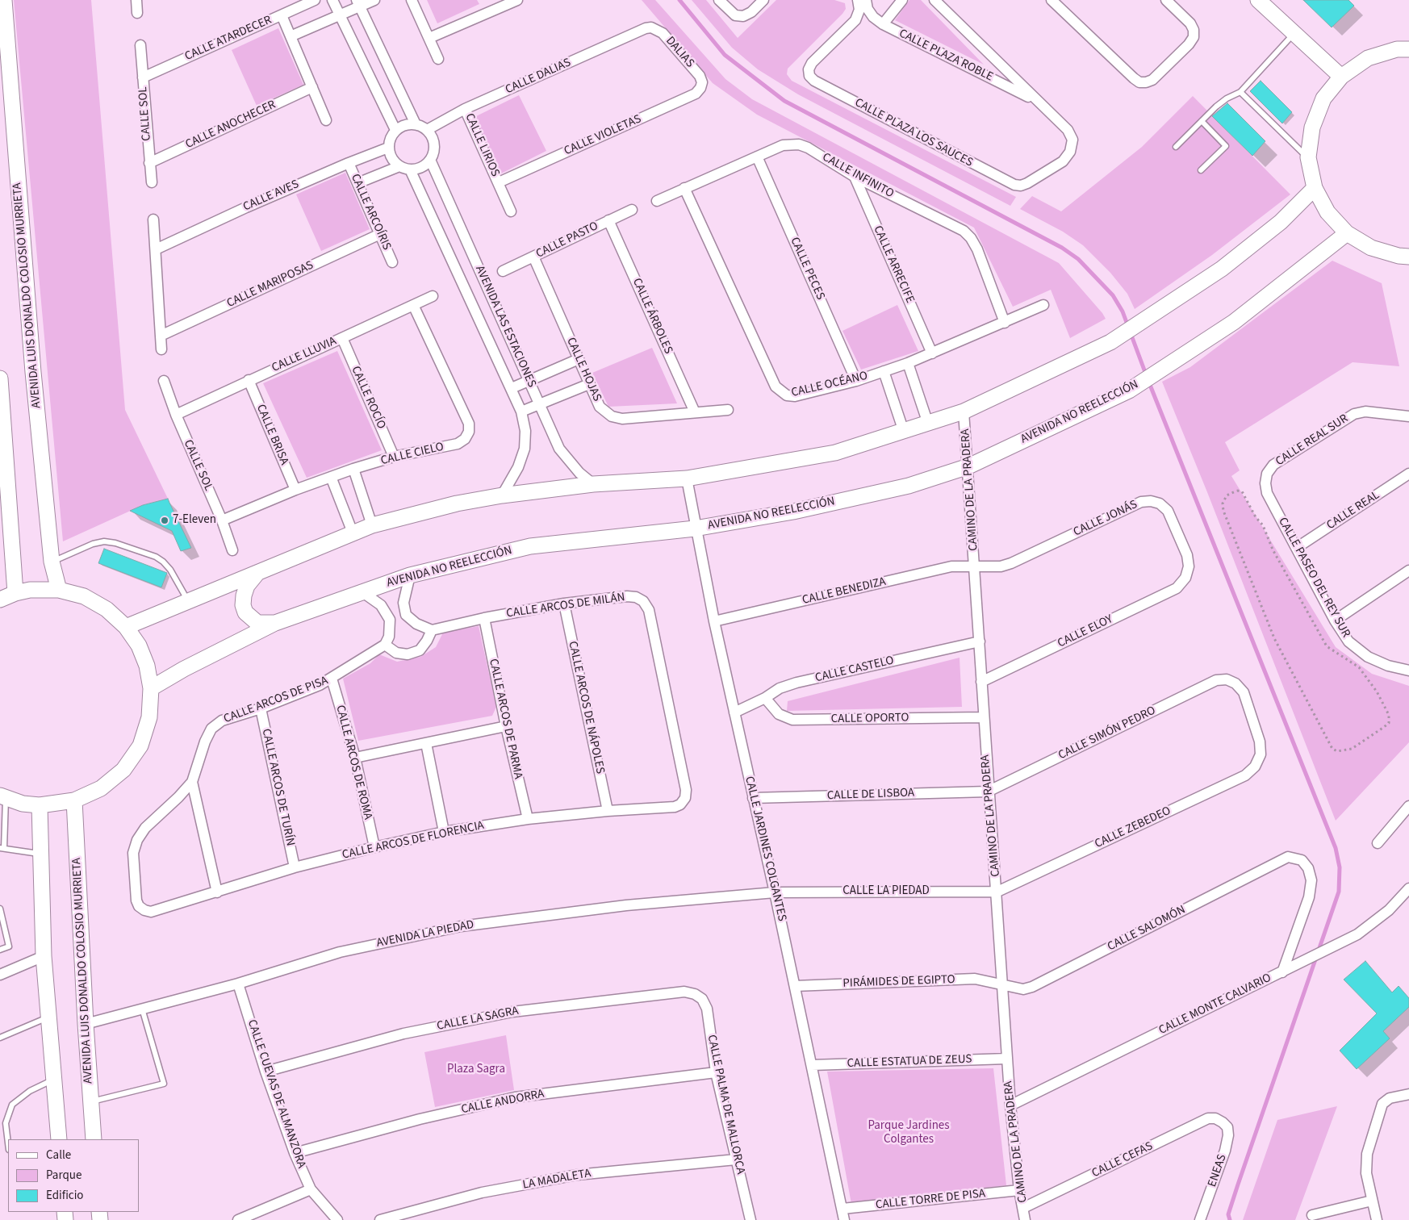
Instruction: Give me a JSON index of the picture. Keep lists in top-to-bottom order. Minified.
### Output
{"streets":{"main road":["AVENIDA LUIS DONALDO COLOSIO MURRIETA","AVENIDA NO REELECCIÓN"],"street":["CALLE ATARDECER","DALIAS","CALLE PLAZA ROBLE","CALLE DALIAS","CALLE SOL","CALLE ANOCHECER","CALLE PLAZA LOS SAUCES","CALLE VIOLETAS","CALLE LIRIOS","CALLE INFINITO","CALLE AVES","CALLE ARCOÍRIS","CALLE PASTO","CALLE ARRECIFE","CALLE PECES","CALLE MARIPOSAS","CALLE ÁRBOLES","AVENIDA LAS ESTACIONES","CALLE LLUVIA","CALLE HOJAS","CALLE OCÉANO","CALLE ROCÍO","CALLE BRISA","CALLE REAL SUR","CALLE CIELO","CAMINO DE LA PRADERA","CALLE REAL","CALLE JONÁS","CALLE PASEO DEL REY SUR","CALLE BENEDIZA","CALLE ARCOS DE MILÁN","CALLE ELOY","CALLE CASTELO","CALLE ARCOS DE PISA","CALLE ARCOS DE NÁPOLES","CALLE ARCOS DE PARMA","CALLE OPORTO","CALLE SIMÓN PEDRO","CALLE ARCOS DE ROMA","CALLE ARCOS DE TURÍN","CALLE DE LISBOA","CALLE ZEBEDEO","CALLE ARCOS DE FLORENCIA","CALLE JARDINES COLGANTES","CALLE LA PIEDAD","CALLE SALOMÓN","AVENIDA LA PIEDAD","PIRÁMIDES DE EGIPTO","CALLE MONTE CALVARIO","CALLE LA SAGRA","CALLE ESTATUA DE ZEUS","CALLE CUEVAS DE ALMANZORA","CALLE ANDORRA","CALLE PALMA DE MALLORCA","CALLE CEFAS","ENEAS","LA MADALETA","CALLE TORRE DE PISA"]},"crossings":[["CALLE ATARDECER","CALLE SOL"],["DALIAS","CALLE DALIAS"],["DALIAS","CALLE VIOLETAS"],["CALLE PLAZA ROBLE","CALLE PLAZA LOS SAUCES"],["CALLE DALIAS","CALLE LIRIOS"],["CALLE DALIAS","CALLE AVES"],["CALLE DALIAS","AVENIDA LAS ESTACIONES"],["CALLE SOL","CALLE ANOCHECER"],["CALLE SOL","CALLE LLUVIA"],["CALLE SOL","CALLE CIELO"],["CALLE VIOLETAS","CALLE LIRIOS"],["CALLE INFINITO","CALLE ARRECIFE"],["CALLE INFINITO","CALLE PECES"],["CALLE INFINITO","CALLE OCÉANO"],["CALLE AVES","CALLE ARCOÍRIS"],["CALLE AVES","AVENIDA LAS ESTACIONES"],["CALLE ARCOÍRIS","CALLE MARIPOSAS"],["CALLE PASTO","CALLE ÁRBOLES"],["CALLE PASTO","CALLE HOJAS"],["CALLE ARRECIFE","CALLE OCÉANO"],["CALLE PECES","CALLE OCÉANO"],["AVENIDA LUIS DONALDO COLOSIO MURRIETA","AVENIDA LA PIEDAD"],["CALLE ÁRBOLES","CALLE HOJAS"],["CALLE LLUVIA","CALLE ROCÍO"],["CALLE LLUVIA","CALLE BRISA"],["CALLE LLUVIA","CALLE CIELO"],["CALLE ROCÍO","CALLE CIELO"],["AVENIDA NO REELECCIÓN","CAMINO DE LA PRADERA"],["AVENIDA NO REELECCIÓN","CALLE JARDINES COLGANTES"],["CALLE BRISA","CALLE CIELO"],["CALLE REAL SUR","CALLE PASEO DEL REY SUR"],["CAMINO DE LA PRADERA","CALLE JONÁS"],["CAMINO DE LA PRADERA","CALLE BENEDIZA"],["CAMINO DE LA PRADERA","CALLE ELOY"],["CAMINO DE LA PRADERA","CALLE CASTELO"],["CAMINO DE LA PRADERA","CALLE OPORTO"],["CAMINO DE LA PRADERA","CALLE SIMÓN PEDRO"],["CAMINO DE LA PRADERA","CALLE DE LISBOA"],["CAMINO DE LA PRADERA","CALLE ZEBEDEO"],["CAMINO DE LA PRADERA","CALLE LA PIEDAD"],["CAMINO DE LA PRADERA","CALLE SALOMÓN"],["CAMINO DE LA PRADERA","PIRÁMIDES DE EGIPTO"],["CAMINO DE LA PRADERA","CALLE MONTE CALVARIO"],["CAMINO DE LA PRADERA","CALLE ESTATUA DE ZEUS"],["CAMINO DE LA PRADERA","CALLE CEFAS"],["CAMINO DE LA PRADERA","CALLE TORRE DE PISA"],["CALLE REAL","CALLE PASEO DEL REY SUR"],["CALLE JONÁS","CALLE BENEDIZA"],["CALLE JONÁS","CALLE ELOY"],["CALLE BENEDIZA","CALLE JARDINES COLGANTES"],["CALLE ARCOS DE MILÁN","CALLE ARCOS DE NÁPOLES"],["CALLE ARCOS DE MILÁN","CALLE ARCOS DE PARMA"],["CALLE ARCOS DE MILÁN","CALLE ARCOS DE FLORENCIA"],["CALLE CASTELO","CALLE OPORTO"],["CALLE CASTELO","CALLE JARDINES COLGANTES"],["CALLE ARCOS DE PISA","CALLE ARCOS DE ROMA"],["CALLE ARCOS DE PISA","CALLE ARCOS DE TURÍN"],["CALLE ARCOS DE PISA","CALLE ARCOS DE FLORENCIA"],["CALLE ARCOS DE NÁPOLES","CALLE ARCOS DE FLORENCIA"],["CALLE ARCOS DE PARMA","CALLE ARCOS DE FLORENCIA"],["CALLE SIMÓN PEDRO","CALLE DE LISBOA"],["CALLE SIMÓN PEDRO","CALLE ZEBEDEO"],["CALLE ARCOS DE ROMA","CALLE ARCOS DE FLORENCIA"],["CALLE ARCOS DE TURÍN","CALLE ARCOS DE FLORENCIA"],["CALLE DE LISBOA","CALLE JARDINES COLGANTES"],["CALLE ZEBEDEO","CALLE LA PIEDAD"],["CALLE JARDINES COLGANTES","CALLE LA PIEDAD"],["CALLE JARDINES COLGANTES","AVENIDA LA PIEDAD"],["CALLE JARDINES COLGANTES","PIRÁMIDES DE EGIPTO"],["CALLE JARDINES COLGANTES","CALLE ESTATUA DE ZEUS"],["CALLE JARDINES COLGANTES","CALLE TORRE DE PISA"],["CALLE LA PIEDAD","AVENIDA LA PIEDAD"],["CALLE SALOMÓN","PIRÁMIDES DE EGIPTO"],["CALLE SALOMÓN","CALLE MONTE CALVARIO"],["AVENIDA LA PIEDAD","CALLE CUEVAS DE ALMANZORA"],["CALLE LA SAGRA","CALLE CUEVAS DE ALMANZORA"],["CALLE LA SAGRA","CALLE PALMA DE MALLORCA"],["CALLE CUEVAS DE ALMANZORA","CALLE ANDORRA"],["CALLE ANDORRA","CALLE PALMA DE MALLORCA"],["CALLE PALMA DE MALLORCA","LA MADALETA"],["CALLE CEFAS","ENEAS"]],"parks":["Plaza Sagra","Parque Jardines Colgantes"],"places":["7-Eleven"],"legend":["Calle","Parque","Edificio"]}
